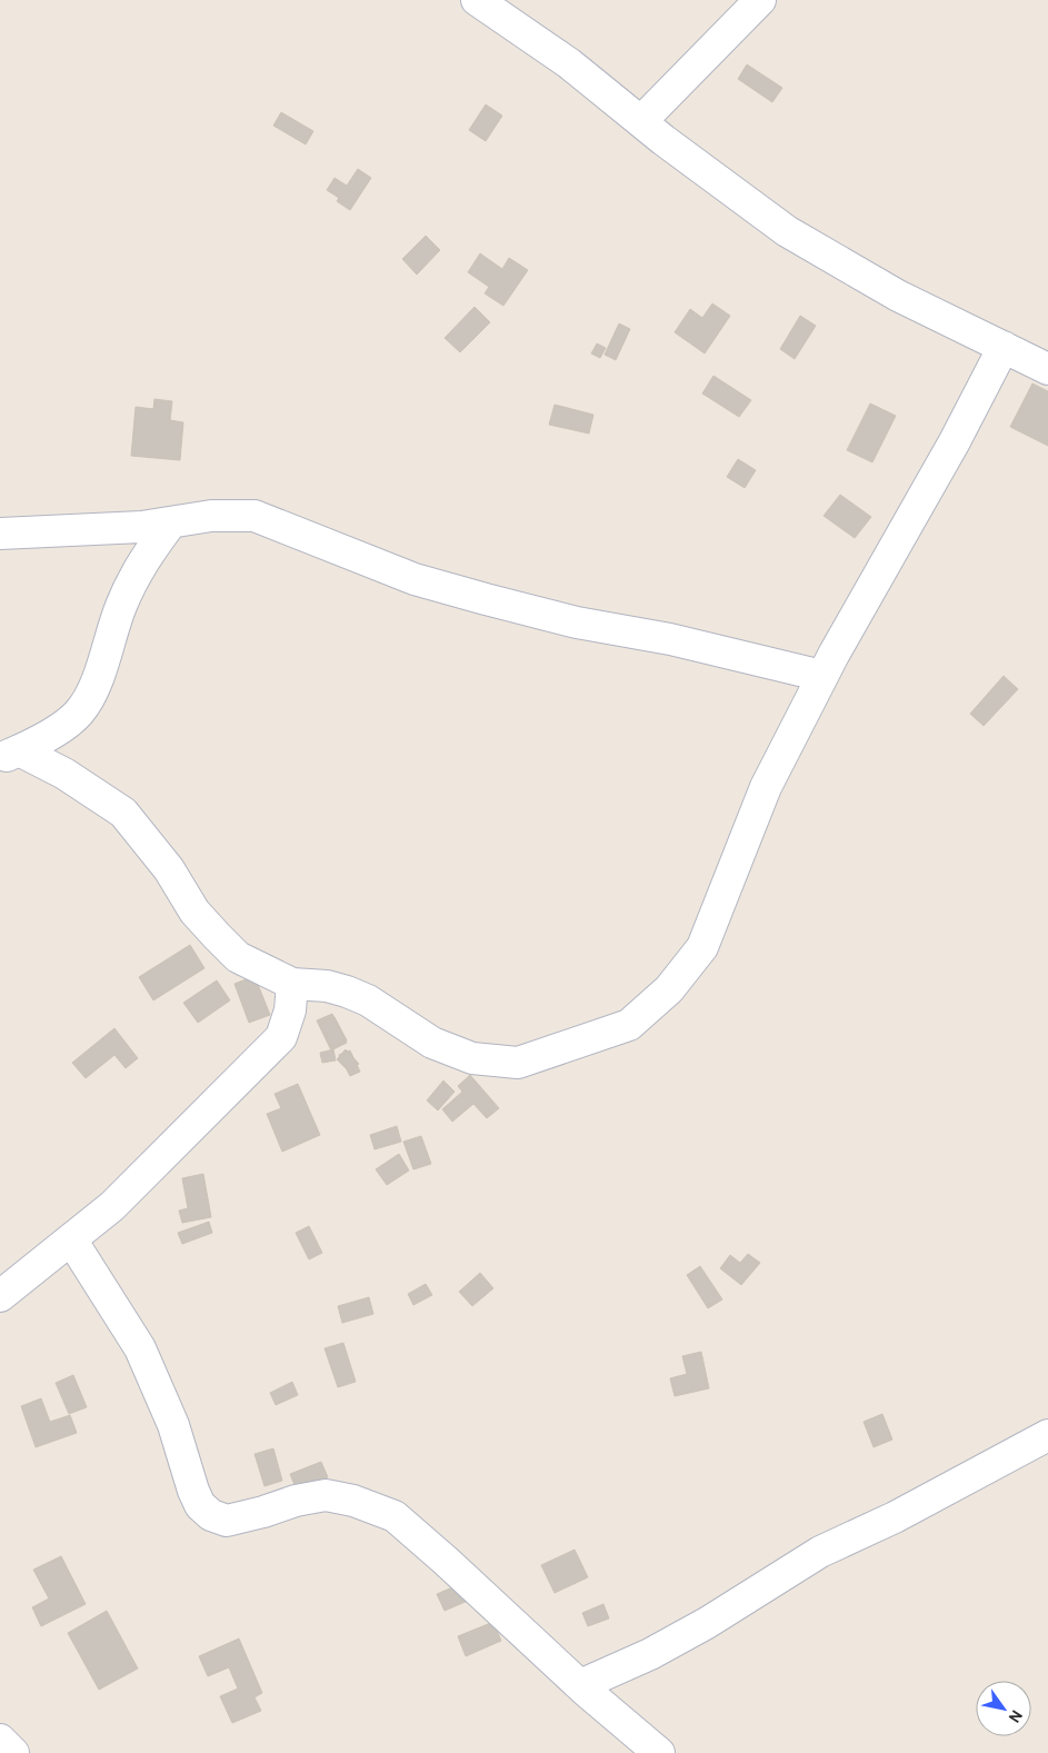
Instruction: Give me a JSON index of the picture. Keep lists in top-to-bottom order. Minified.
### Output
{"north":"bottom right"}
